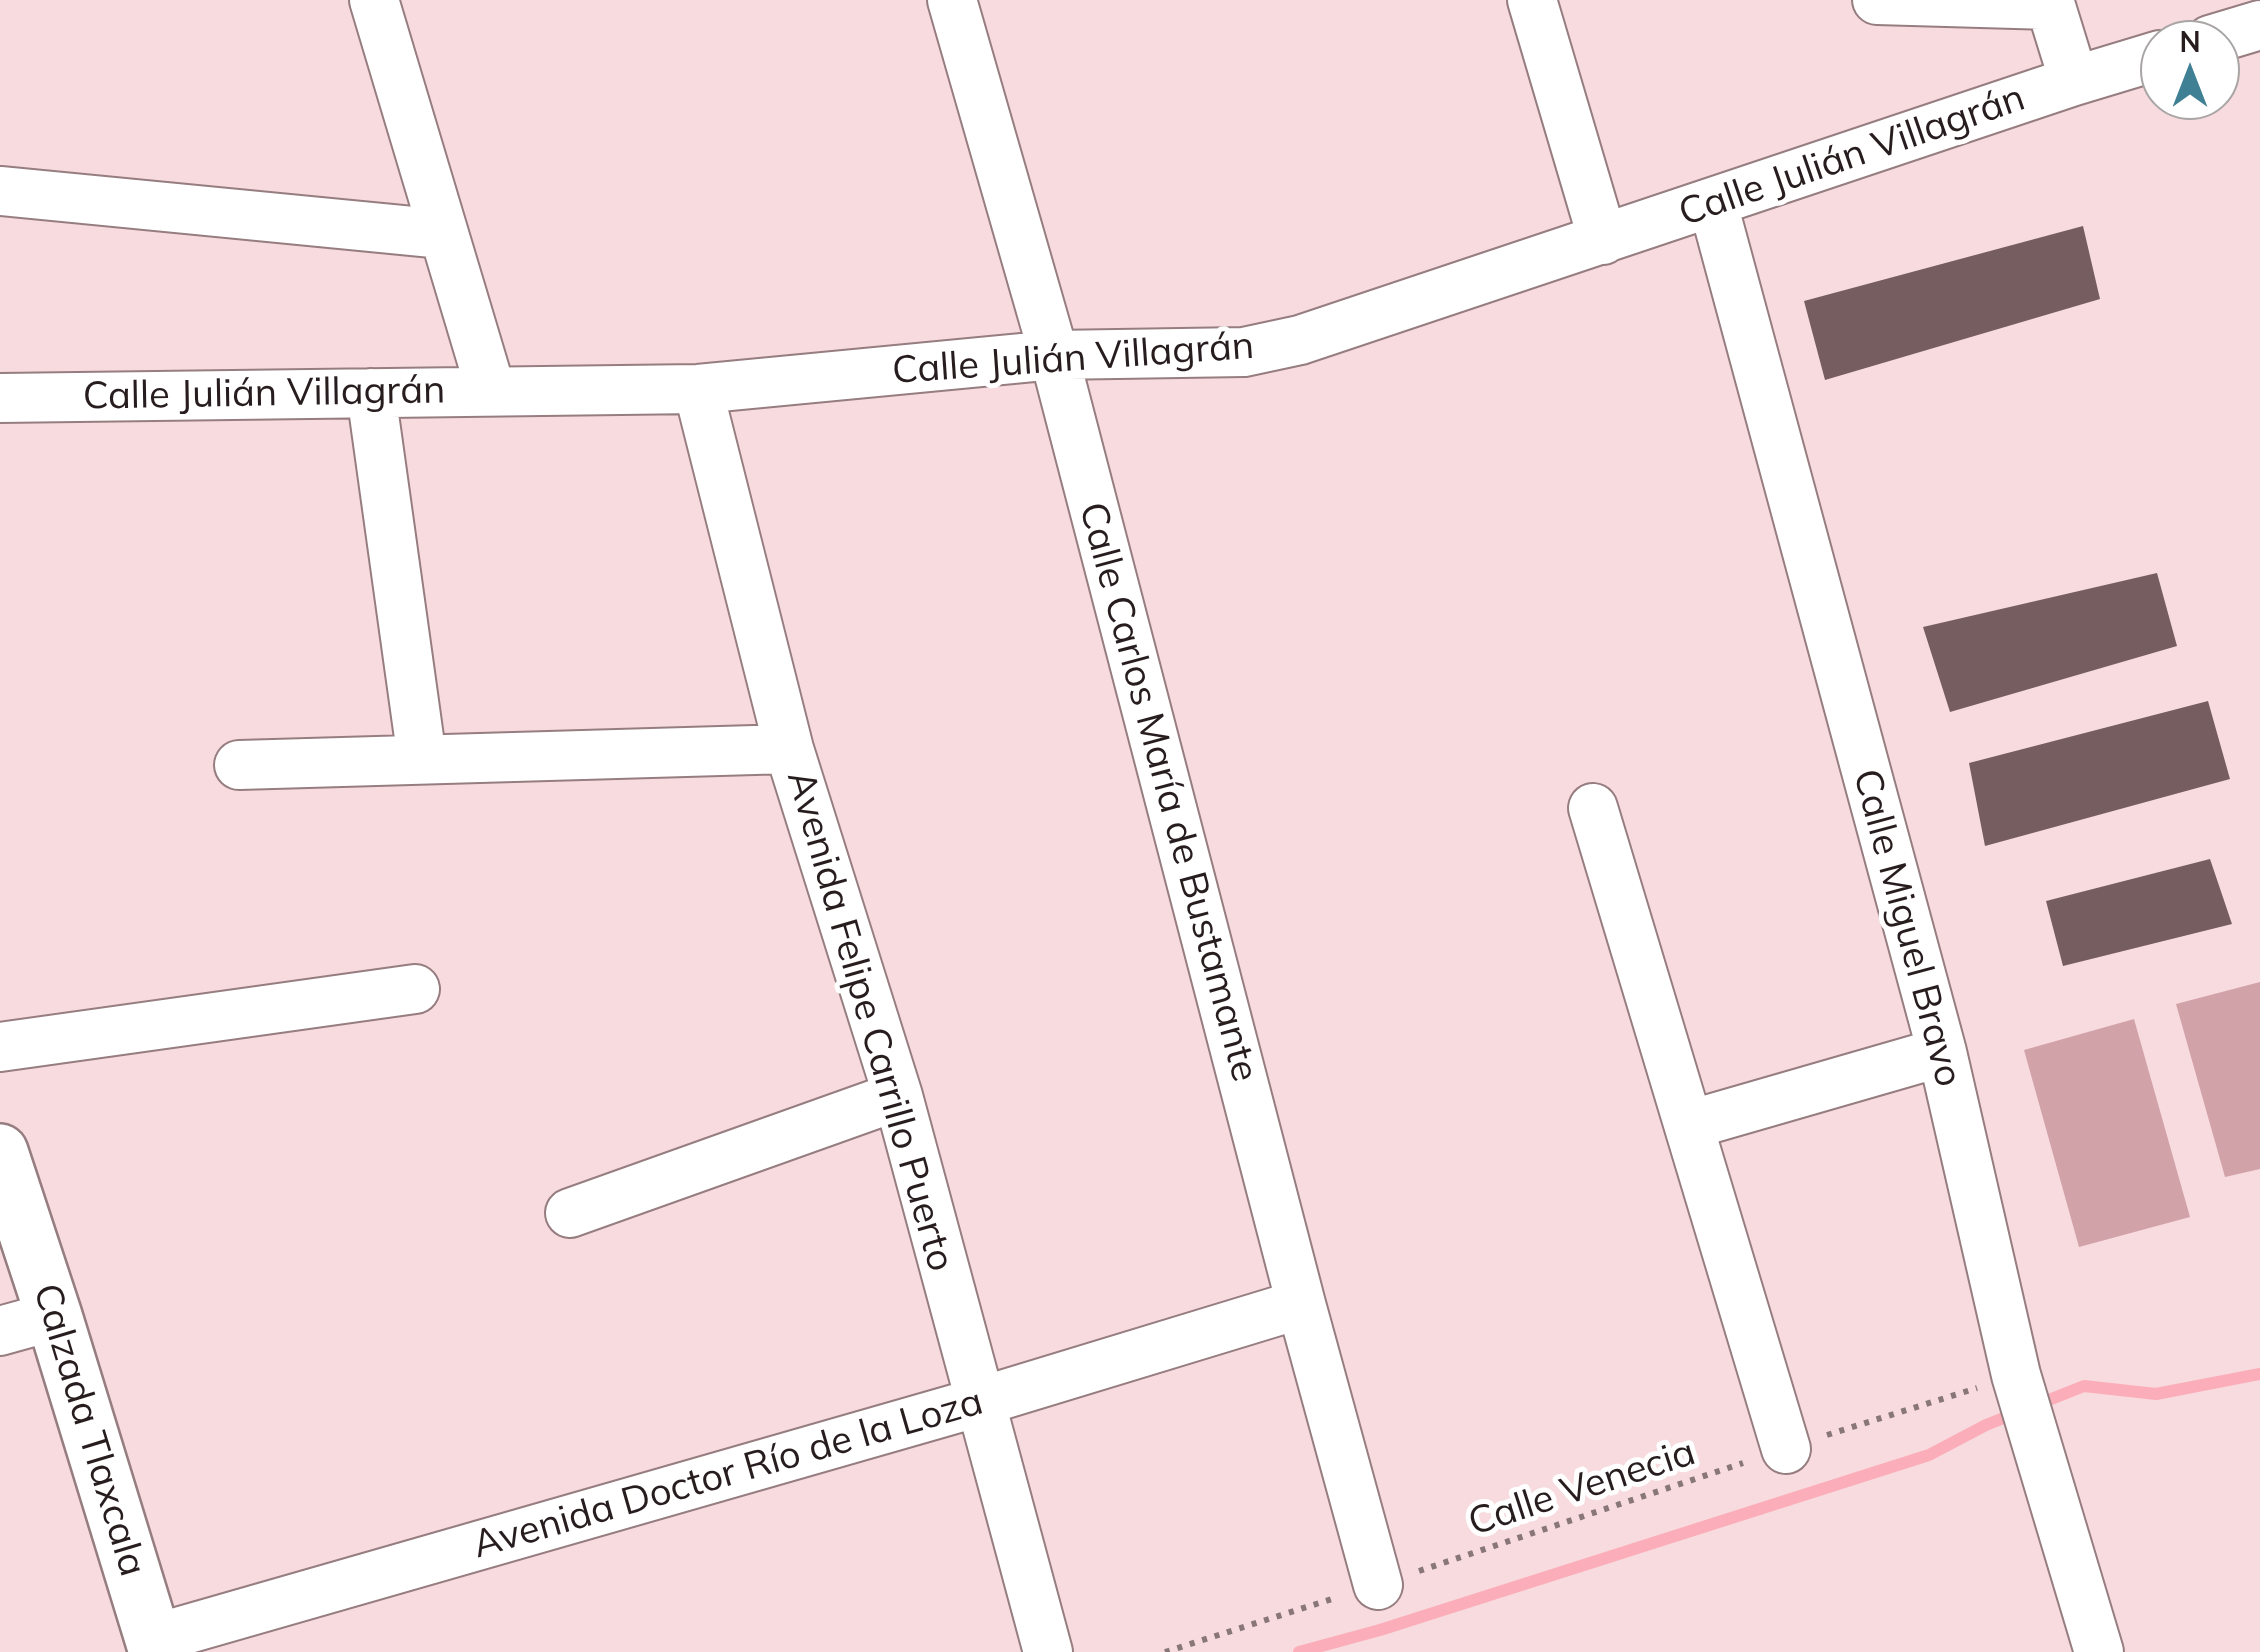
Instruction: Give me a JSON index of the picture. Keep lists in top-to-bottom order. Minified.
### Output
{"streets":{"main road":["Calzada Tlaxcala"],"street":["Calle Julián Villagrán","Calle Carlos María de Bustamante","Calle Miguel Bravo","Avenida Felipe Carrillo Puerto","Avenida Doctor Río de la Loza"],"path":["Calle Venecia"]},"crossings":[["Calle Julián Villagrán","Calle Carlos María de Bustamante"],["Calle Julián Villagrán","Calle Miguel Bravo"],["Calle Julián Villagrán","Avenida Felipe Carrillo Puerto"],["Calle Carlos María de Bustamante","Avenida Doctor Río de la Loza"],["Calle Carlos María de Bustamante","Calle Venecia"],["Calle Miguel Bravo","Calle Venecia"],["Avenida Felipe Carrillo Puerto","Avenida Doctor Río de la Loza"],["Calzada Tlaxcala","Avenida Doctor Río de la Loza"]],"north":"top"}
